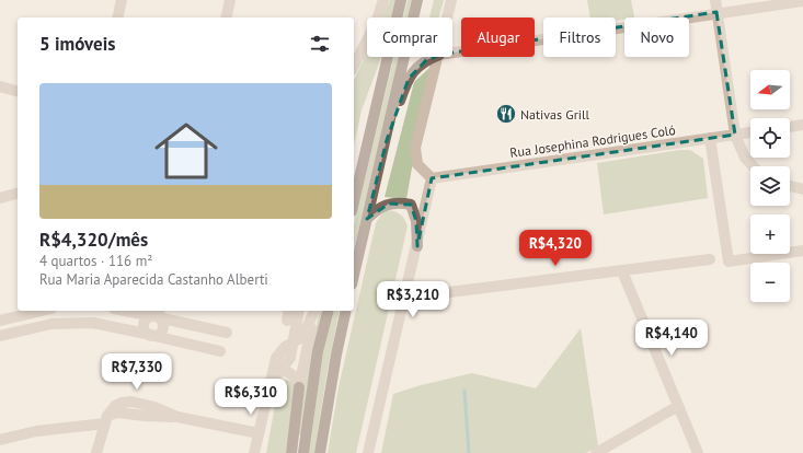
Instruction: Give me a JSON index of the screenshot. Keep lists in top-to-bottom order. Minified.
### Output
{"streets":{"street":["Rua Josephina Rodrigues Coló"]},"places":{"restaurant":["Nativas Grill"]},"north":"left","page":{"chip":["Comprar","Alugar","Filtros","Novo"],"heading":"5 imóveis","map_buttons":["+","−"],"list":[{"name":"R$4,320/mês","note":"4 quartos · 116 m² · Rua Maria Aparecida Castanho Alberti"}],"price":["R$4,320","R$3,210","R$4,140","R$7,330","R$6,310"]}}
